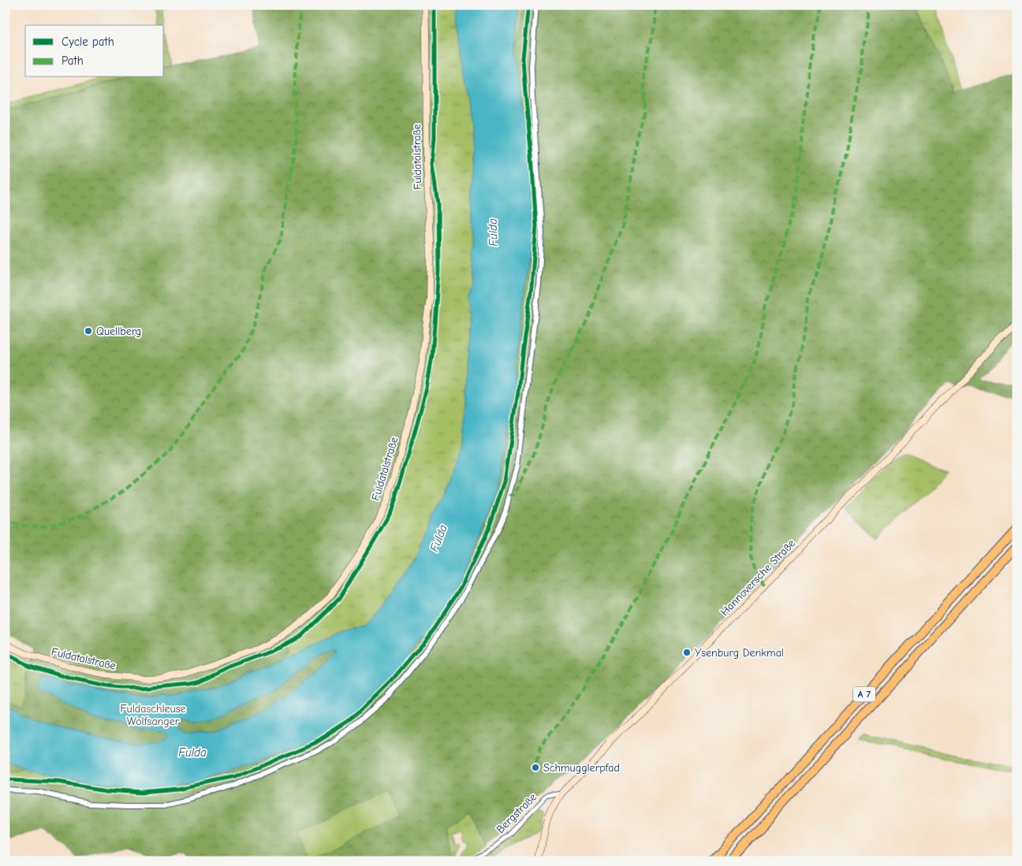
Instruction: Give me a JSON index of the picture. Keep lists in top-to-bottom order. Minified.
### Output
{"streets":{"highway":["A 7"],"main road":["Fuldatalstraße","Hannoversche Straße"],"street":["Bergstraße"]},"crossings":[["Hannoversche Straße","Bergstraße"]],"water":["Fulda"],"parks":["Fuldaschleuse Wolfsanger"],"places":["Quellberg","Ysenburg Denkmal","Schmugglerpfad"],"legend":["Cycle path","Path"]}
